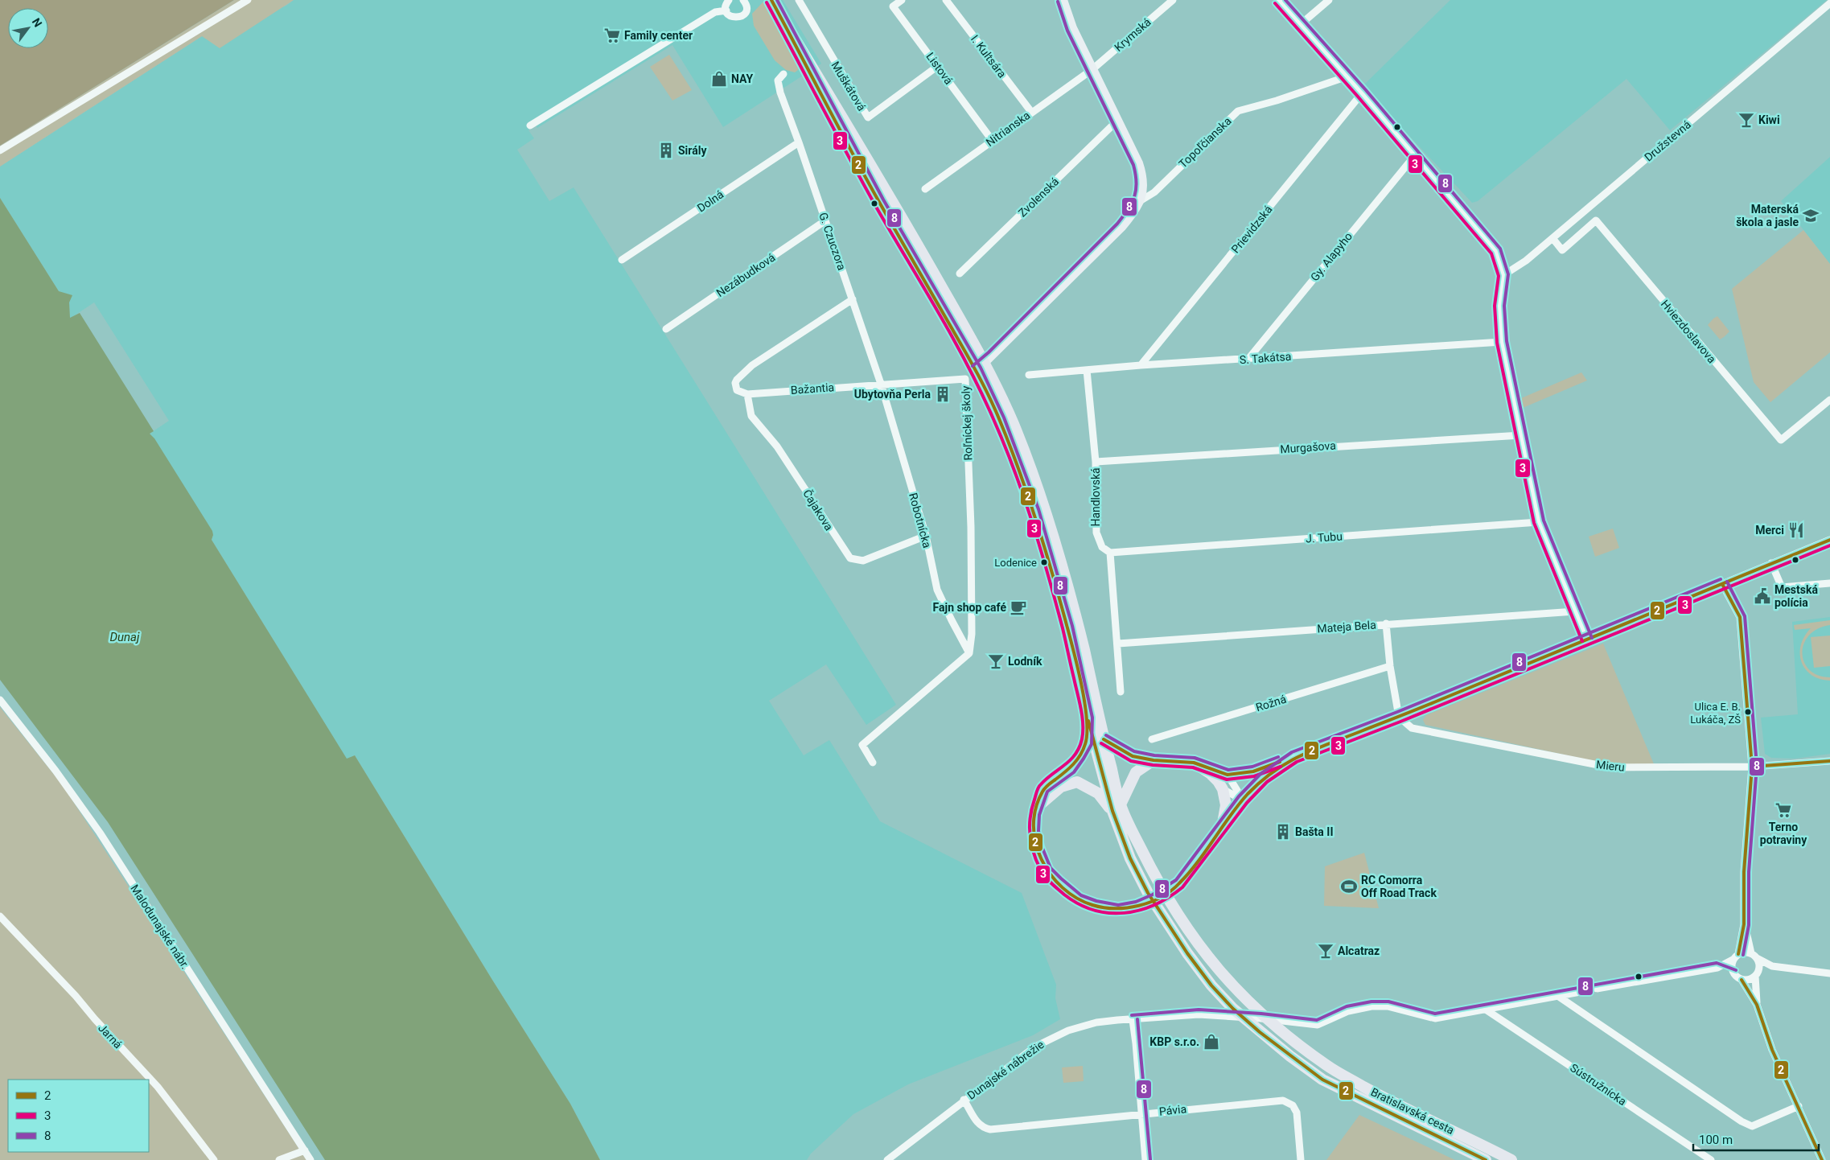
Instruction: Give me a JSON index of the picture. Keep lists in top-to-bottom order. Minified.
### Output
{"streets":{"main road":["Roľníckej školy","Bratislavská cesta"],"street":["Krymská","I. Kultsára","Listová","Muškátová","Nitrianska","Družstevná","Topoľčianska","Zvolenská","Dolná","Prievidzská","G. Czuczora","Gy. Alapyho","Nezábudková","Hviezdoslavova","S. Takátsa","Bažantia","Murgašova","Handlovská","Čajakova","Robotnícka","J. Tubu","Mateja Bela","Rožná","Mieru","Malodunajské nábr.","Jarná","Dunajské nábrežie","Sústružnícka","Pávia"]},"crossings":[["Krymská","Nitrianska"],["I. Kultsára","Nitrianska"],["Listová","Muškátová"],["Listová","Nitrianska"],["Družstevná","Hviezdoslavova"],["Topoľčianska","Roľníckej školy"],["Dolná","G. Czuczora"],["Prievidzská","S. Takátsa"],["G. Czuczora","Nezábudková"],["G. Czuczora","Bažantia"],["G. Czuczora","Robotnícka"],["Gy. Alapyho","S. Takátsa"],["S. Takátsa","Handlovská"],["Bažantia","Roľníckej školy"],["Bažantia","Čajakova"],["Bažantia","Robotnícka"],["Roľníckej školy","Robotnícka"],["Roľníckej školy","Bratislavská cesta"],["Murgašova","Handlovská"],["Handlovská","J. Tubu"],["Čajakova","Robotnícka"],["Dunajské nábrežie","Sústružnícka"],["Dunajské nábrežie","Pávia"]],"water":["Dunaj"],"places":{"supermarket":["Family center","Terno potraviny"],"shop":["NAY","KBP s.r.o."],"bar":["Kiwi","Lodník","Alcatraz"],"building":["Sirály","Ubytovňa Perla","Bašta II"],"school or university":["Materská škola a jasle"],"restaurant":["Merci"],"other":["Lodenice","Ulica E. B. Lukáča, ZŠ"],"public building":["Mestská polícia"],"cafe":["Fajn shop café"],"sports":["RC Comorra Off Road Track"]},"lines":["transit line 2","transit line 8","transit line 3"],"legend":["2","3","8"],"scale_bar":"100 m","north":"top right"}
